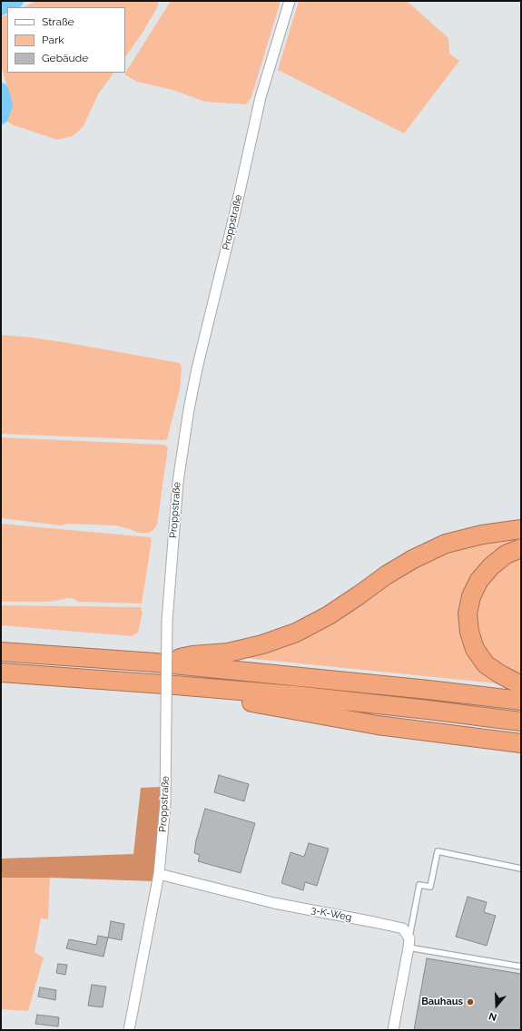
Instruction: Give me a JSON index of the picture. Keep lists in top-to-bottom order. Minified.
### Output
{"streets":{"street":["Proppstraße","3-K-Weg"]},"crossings":[["Proppstraße","3-K-Weg"]],"places":["Bauhaus"],"legend":["Straße","Park","Gebäude"],"north":"bottom"}
